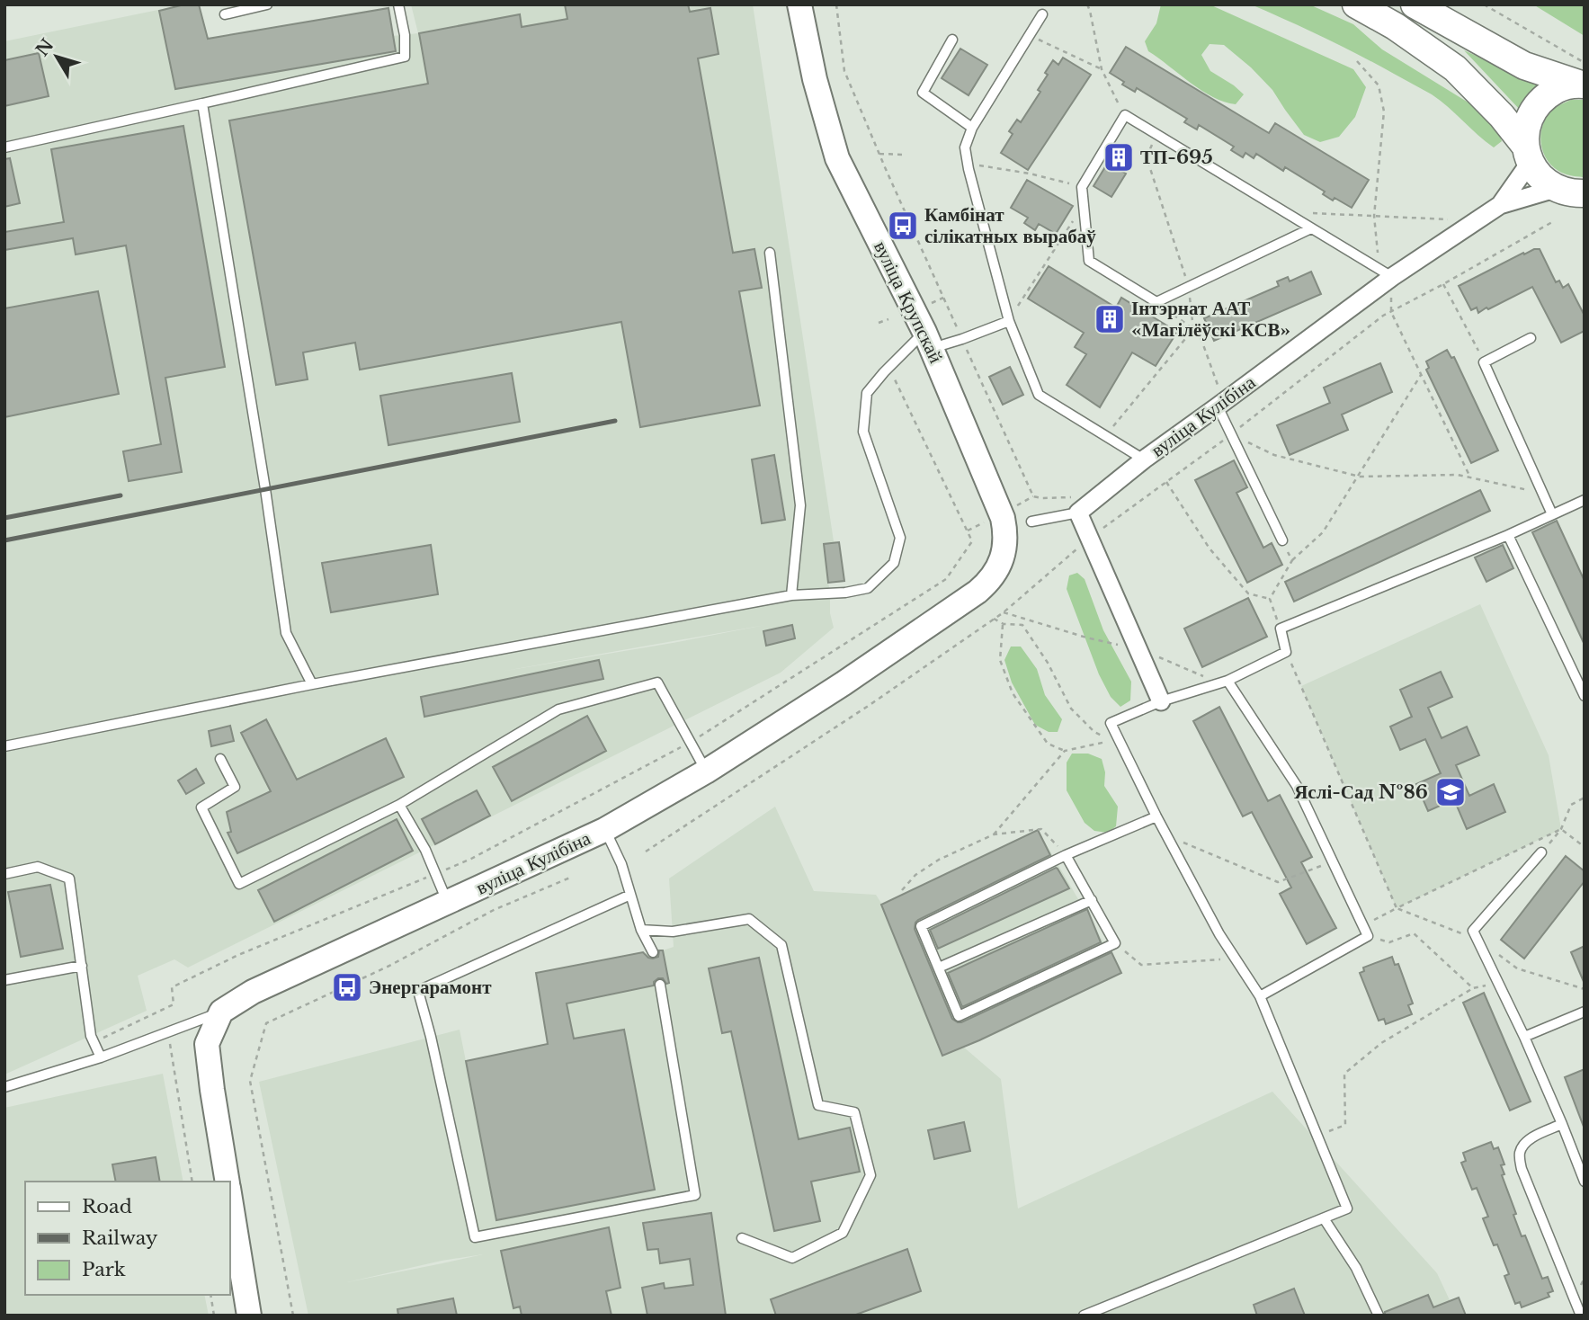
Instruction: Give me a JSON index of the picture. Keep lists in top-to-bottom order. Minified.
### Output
{"streets":{"main road":["вуліца Крупскай","вуліца Кулібіна"]},"crossings":[["вуліца Крупскай","вуліца Кулібіна"]],"places":{"building":["ТП-695","Інтэрнат ААТ «Магілёўскі КСВ»"],"bus stop":["Камбінат сілікатных вырабаў","Энергарамонт"],"school or university":["Яслі-Сад №86"]},"legend":["Road","Railway","Park"],"north":"top left"}
